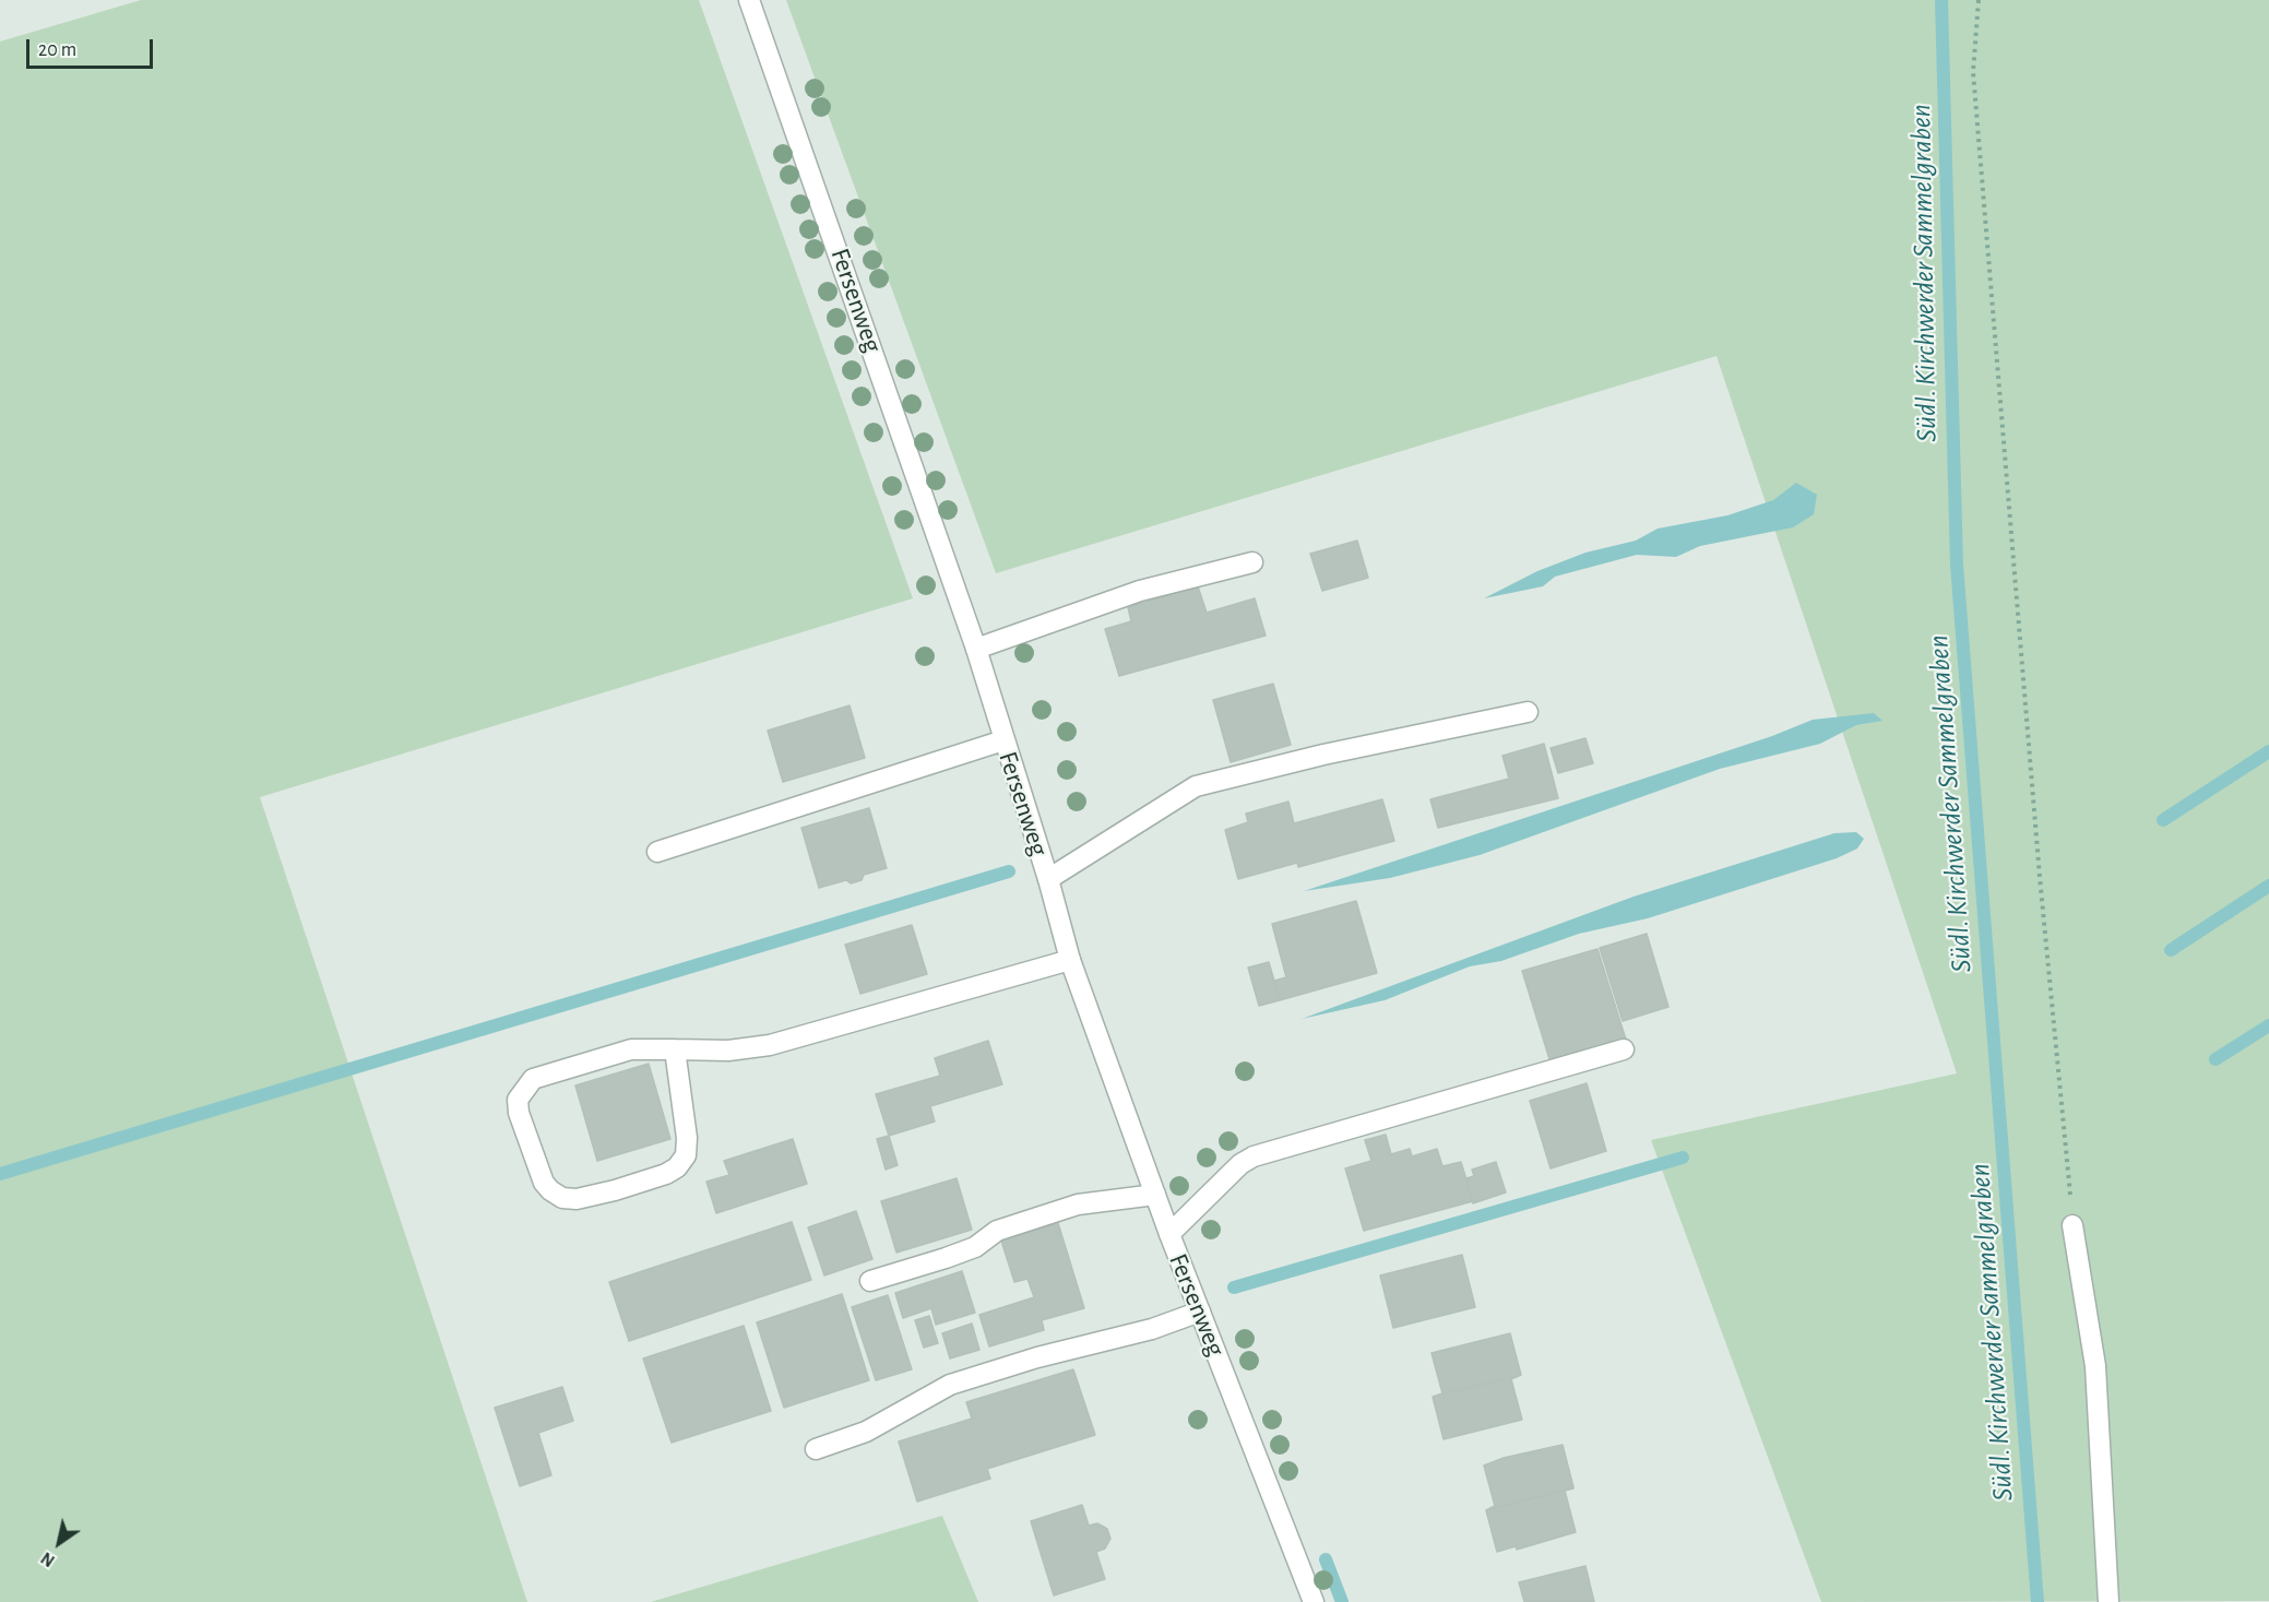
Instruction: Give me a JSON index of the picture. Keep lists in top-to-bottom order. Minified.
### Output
{"streets":{"street":["Fersenweg"]},"water":["Südl. Kirchwerder Sammelgraben"],"scale_bar":"20 m","north":"bottom left"}
